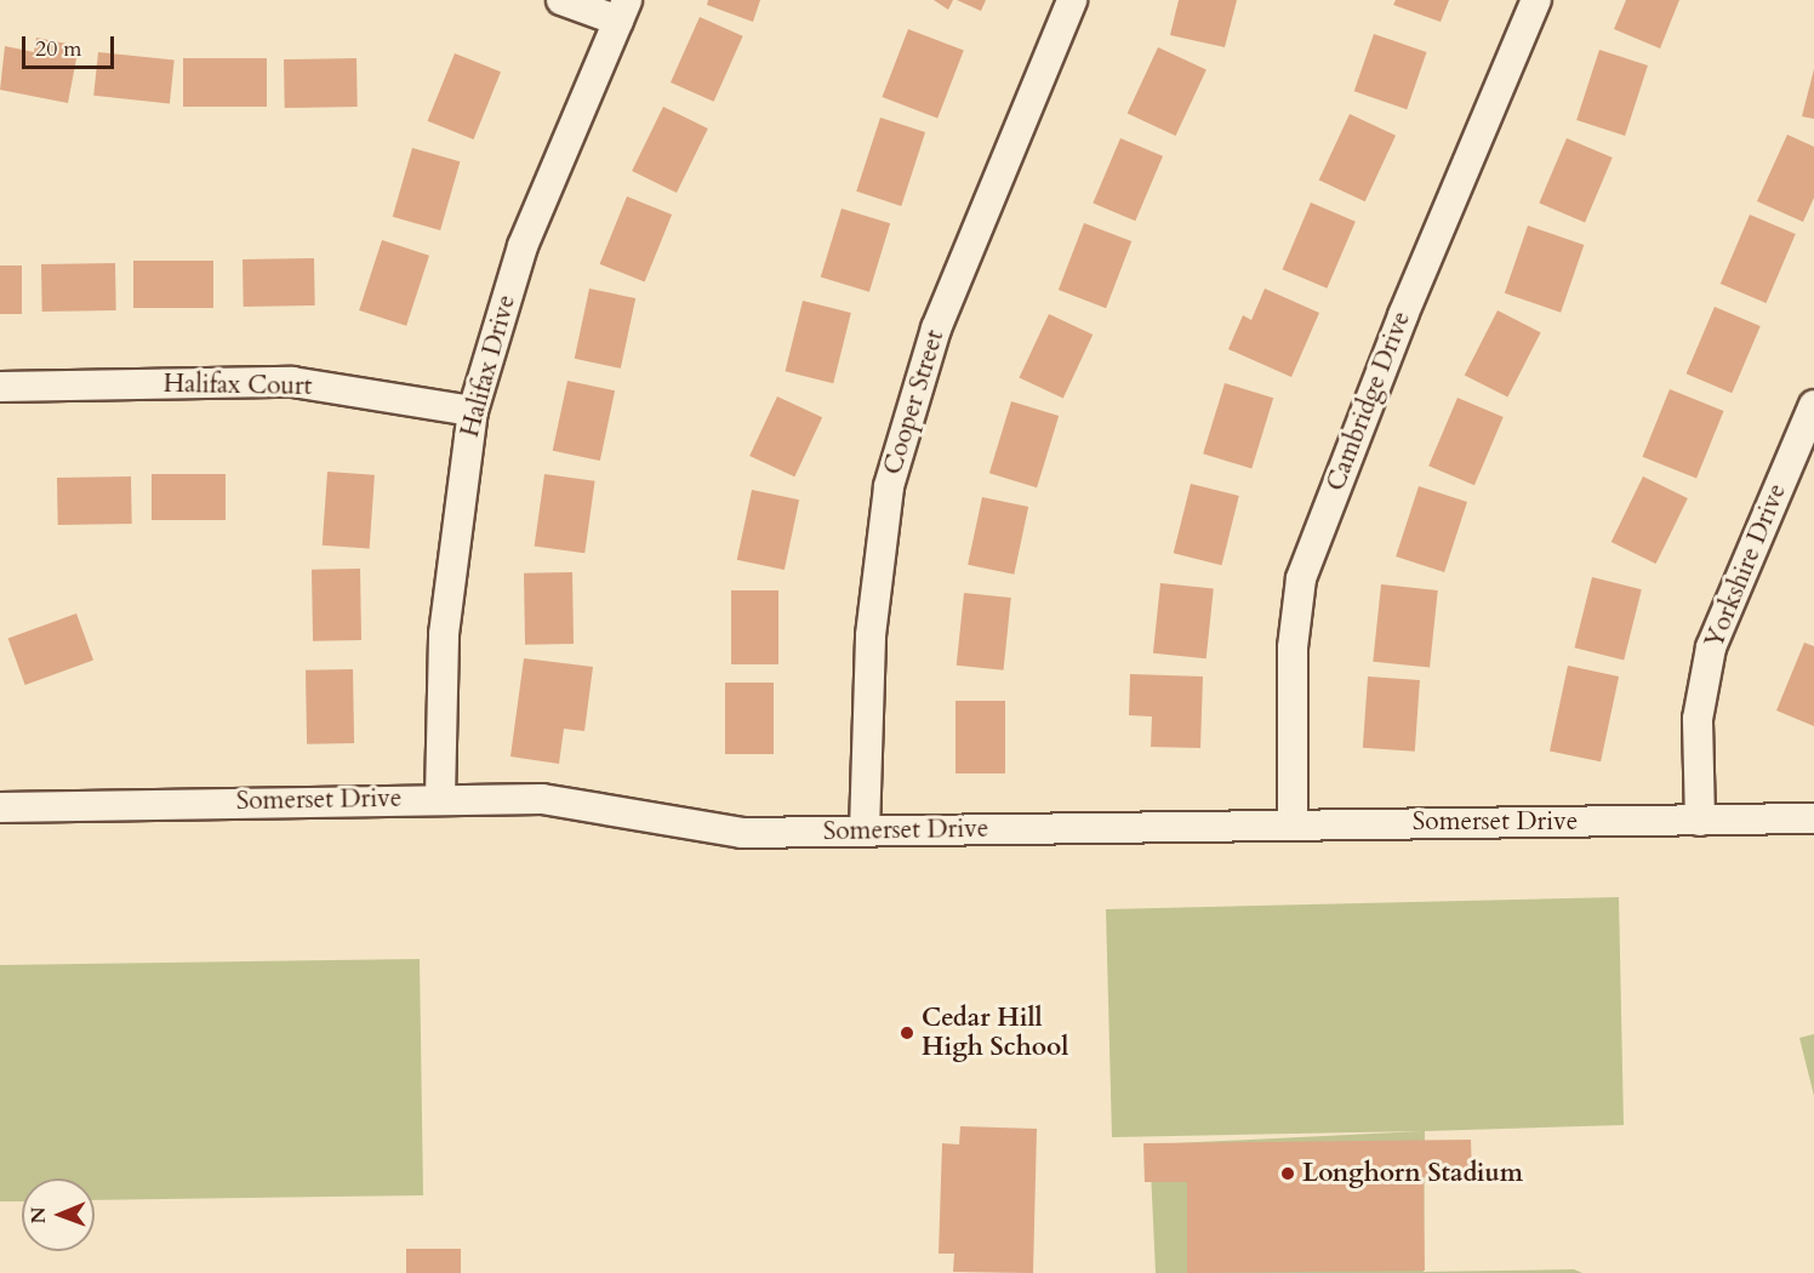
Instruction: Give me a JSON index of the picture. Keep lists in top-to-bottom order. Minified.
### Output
{"streets":{"street":["Halifax Drive","Halifax Court","Cambridge Drive","Cooper Street","Yorkshire Drive","Somerset Drive"]},"crossings":[["Halifax Drive","Halifax Court"],["Halifax Drive","Somerset Drive"],["Cambridge Drive","Somerset Drive"],["Cooper Street","Somerset Drive"],["Yorkshire Drive","Somerset Drive"]],"places":["Cedar Hill High School","Longhorn Stadium"],"scale_bar":"20 m","north":"left"}
